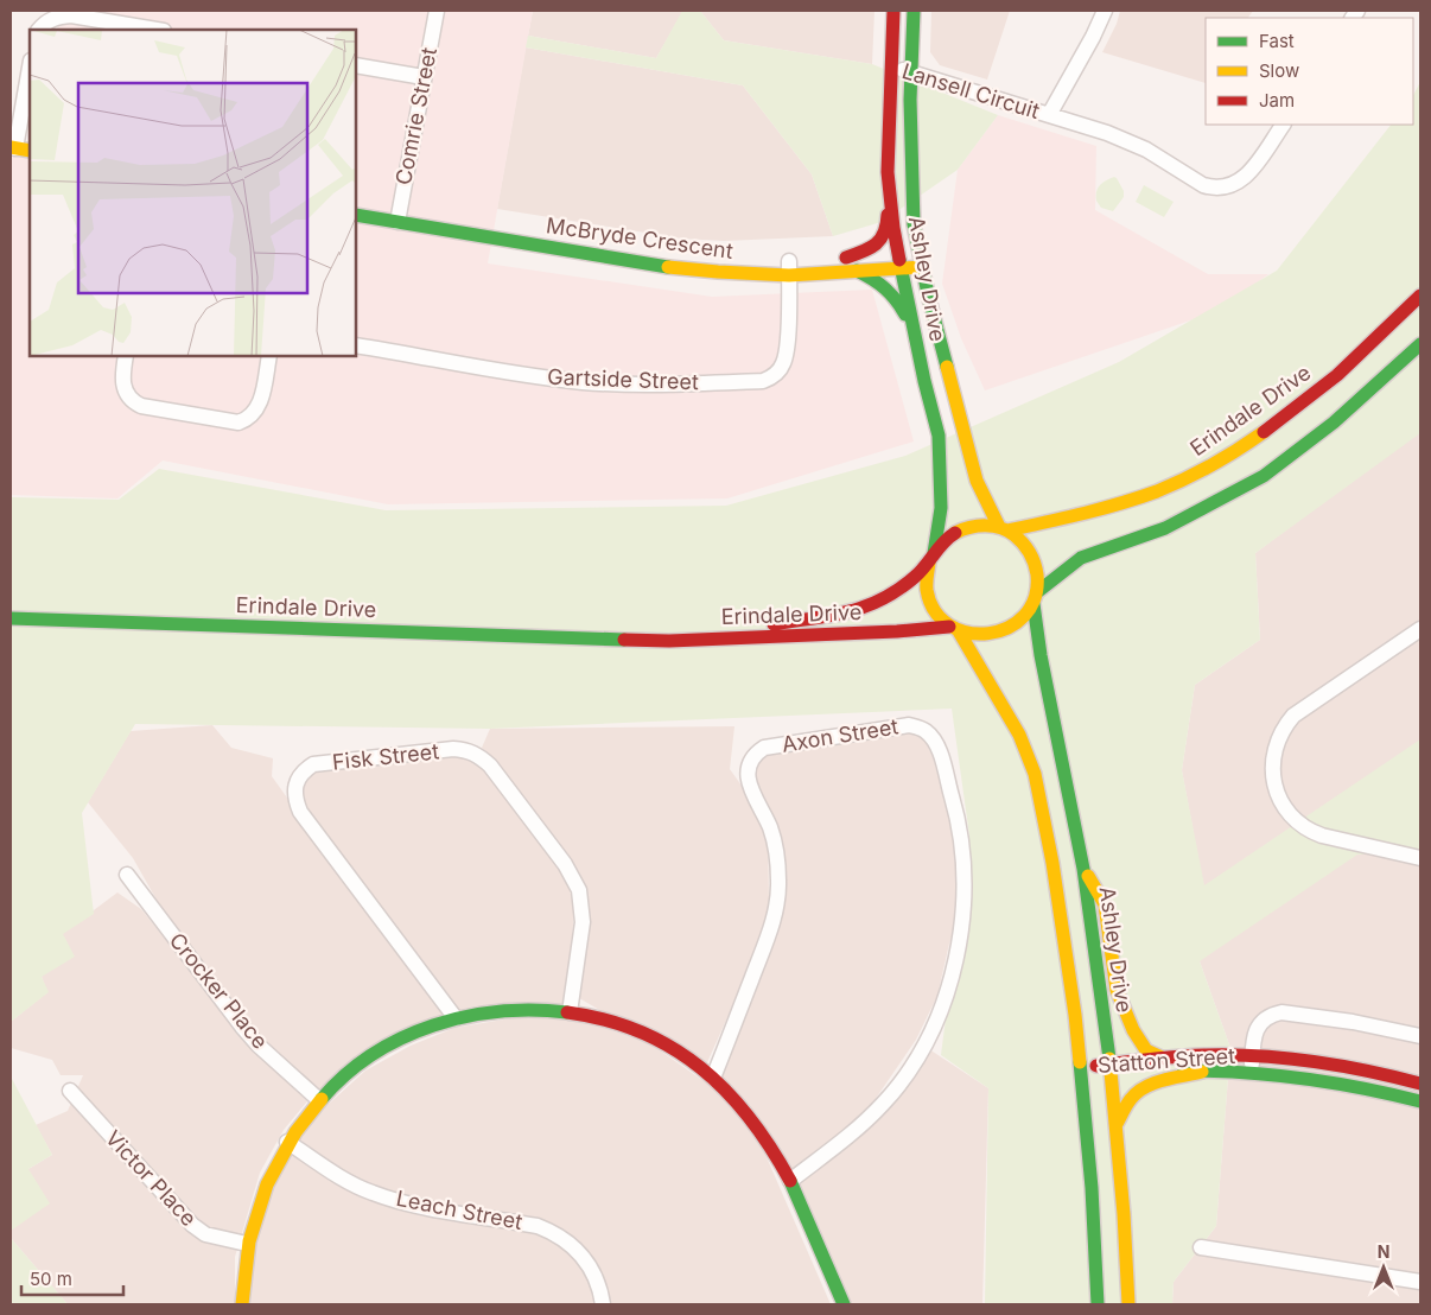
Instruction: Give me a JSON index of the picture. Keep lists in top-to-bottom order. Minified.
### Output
{"streets":{"main road":["McBryde Crescent","Ashley Drive","Erindale Drive","Statton Street"],"street":["Lansell Circuit","Comrie Street","Gartside Street","Axon Street","Fisk Street","Crocker Place","Victor Place","Leach Street"]},"crossings":[["Lansell Circuit","Ashley Drive"],["Comrie Street","McBryde Crescent"],["McBryde Crescent","Ashley Drive"],["McBryde Crescent","Gartside Street"],["Ashley Drive","Erindale Drive"],["Ashley Drive","Statton Street"]],"legend":["Fast","Slow","Jam"],"scale_bar":"50 m","north":"top"}
